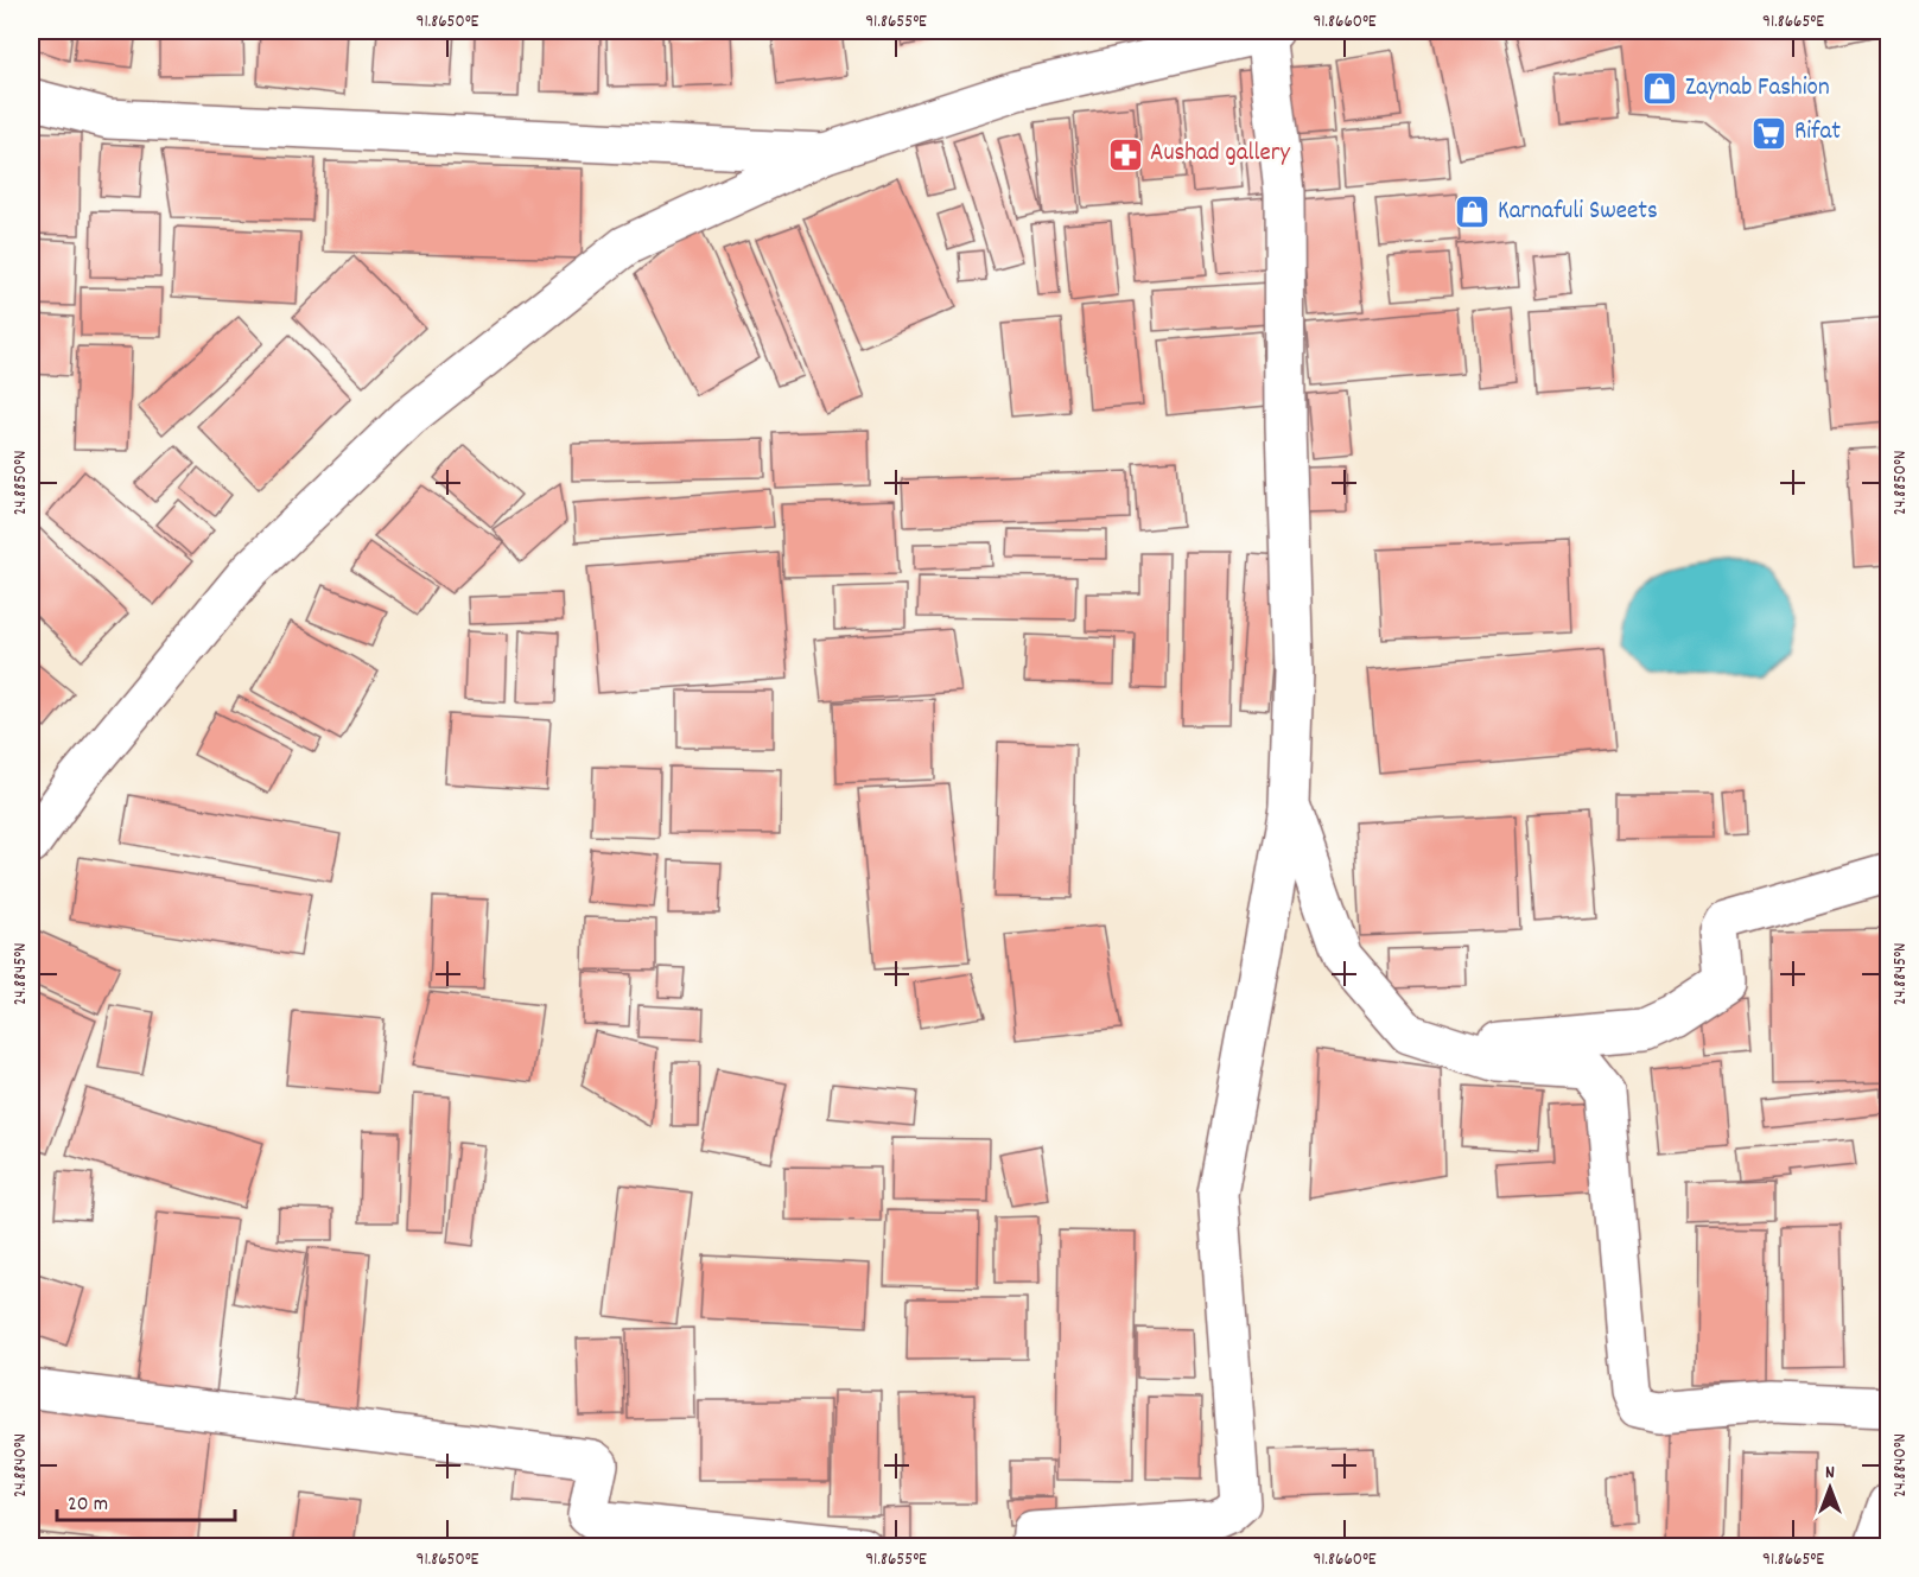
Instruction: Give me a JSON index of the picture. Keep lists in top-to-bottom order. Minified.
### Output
{"places":{"shop":["Zaynab Fashion","Karnafuli Sweets"],"supermarket":["Rifat"],"pharmacy":["Aushad gallery"]},"scale_bar":"20 m","north":"top","coordinates":["91.8650°E","91.8655°E","91.8660°E","91.8665°E","24.8850°N","24.8845°N","24.8840°N"]}
